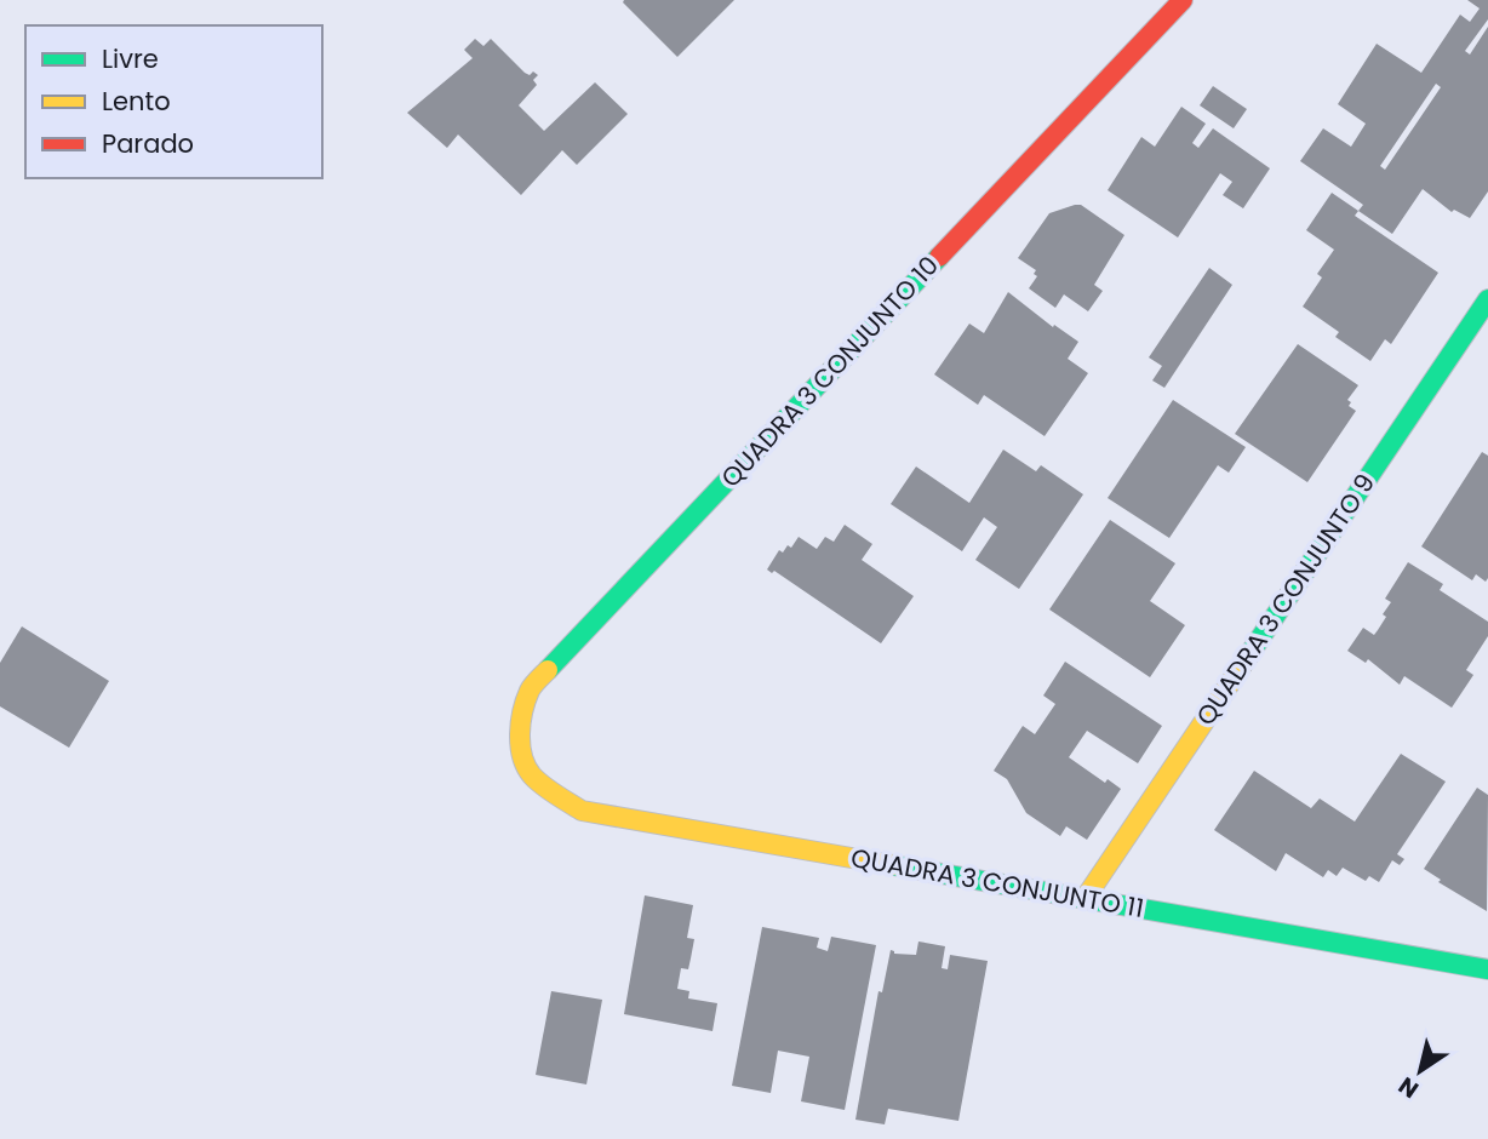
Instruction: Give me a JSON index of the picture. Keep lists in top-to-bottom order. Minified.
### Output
{"streets":{"street":["QUADRA 3 CONJUNTO 10","QUADRA 3 CONJUNTO 9","QUADRA 3 CONJUNTO 11"]},"crossings":[["QUADRA 3 CONJUNTO 10","QUADRA 3 CONJUNTO 11"],["QUADRA 3 CONJUNTO 9","QUADRA 3 CONJUNTO 11"]],"legend":["Livre","Lento","Parado"],"north":"bottom left"}
